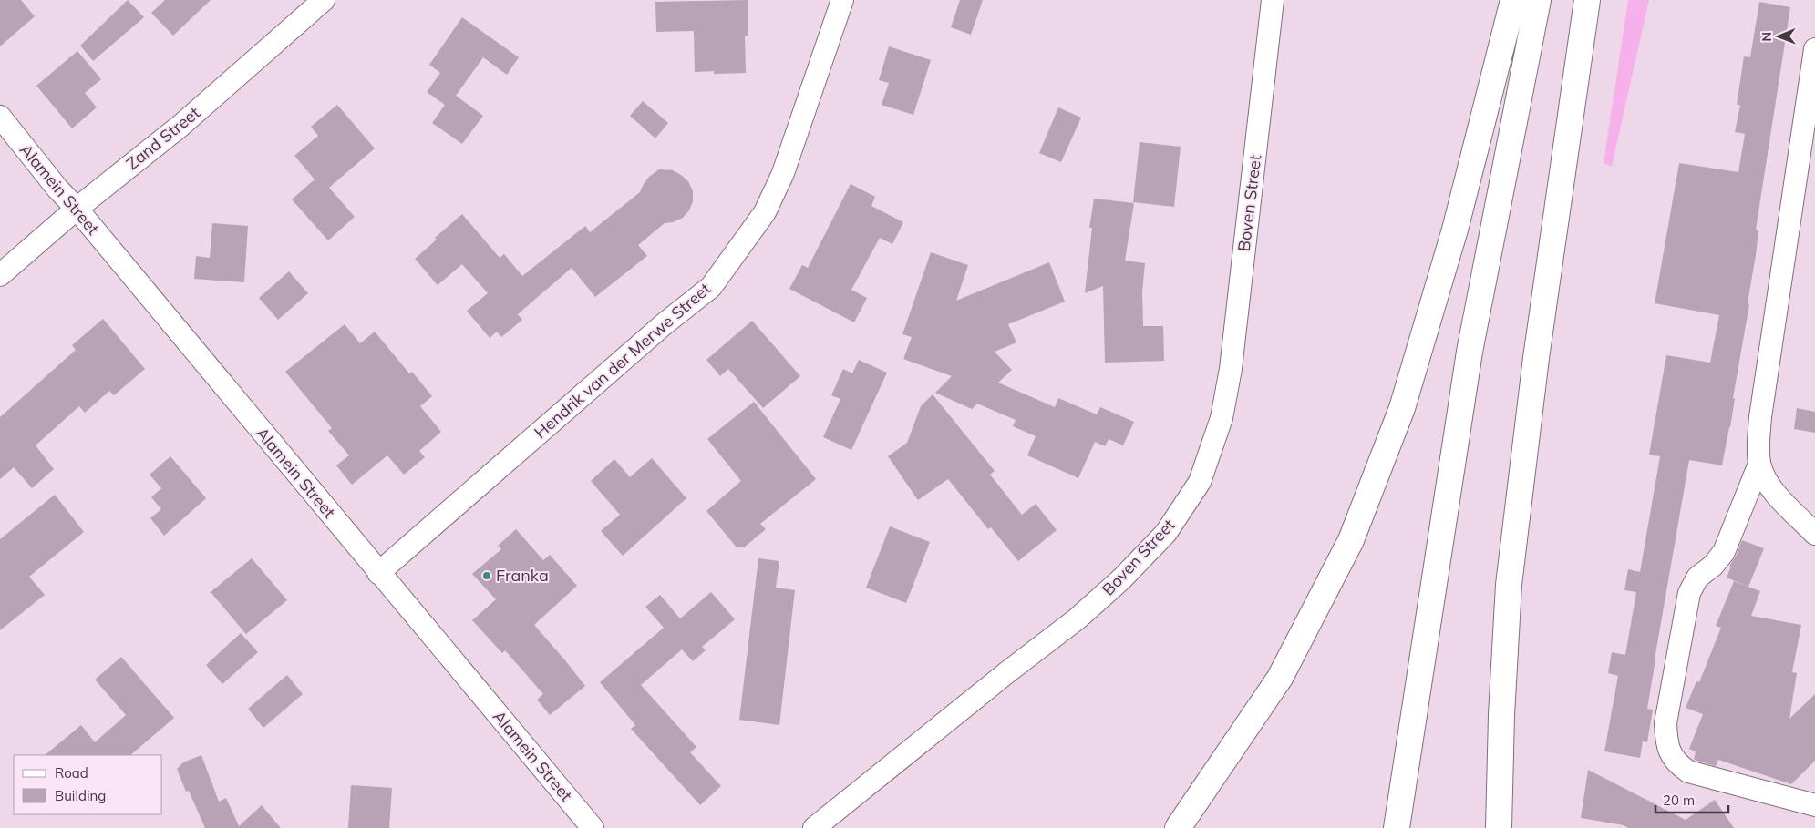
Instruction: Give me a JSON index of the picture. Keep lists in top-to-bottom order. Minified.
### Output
{"streets":{"street":["Zand Street","Alamein Street","Boven Street","Hendrik van der Merwe Street"]},"crossings":[["Zand Street","Alamein Street"],["Alamein Street","Hendrik van der Merwe Street"]],"places":["Franka"],"legend":["Road","Building"],"scale_bar":"20 m","north":"left"}
